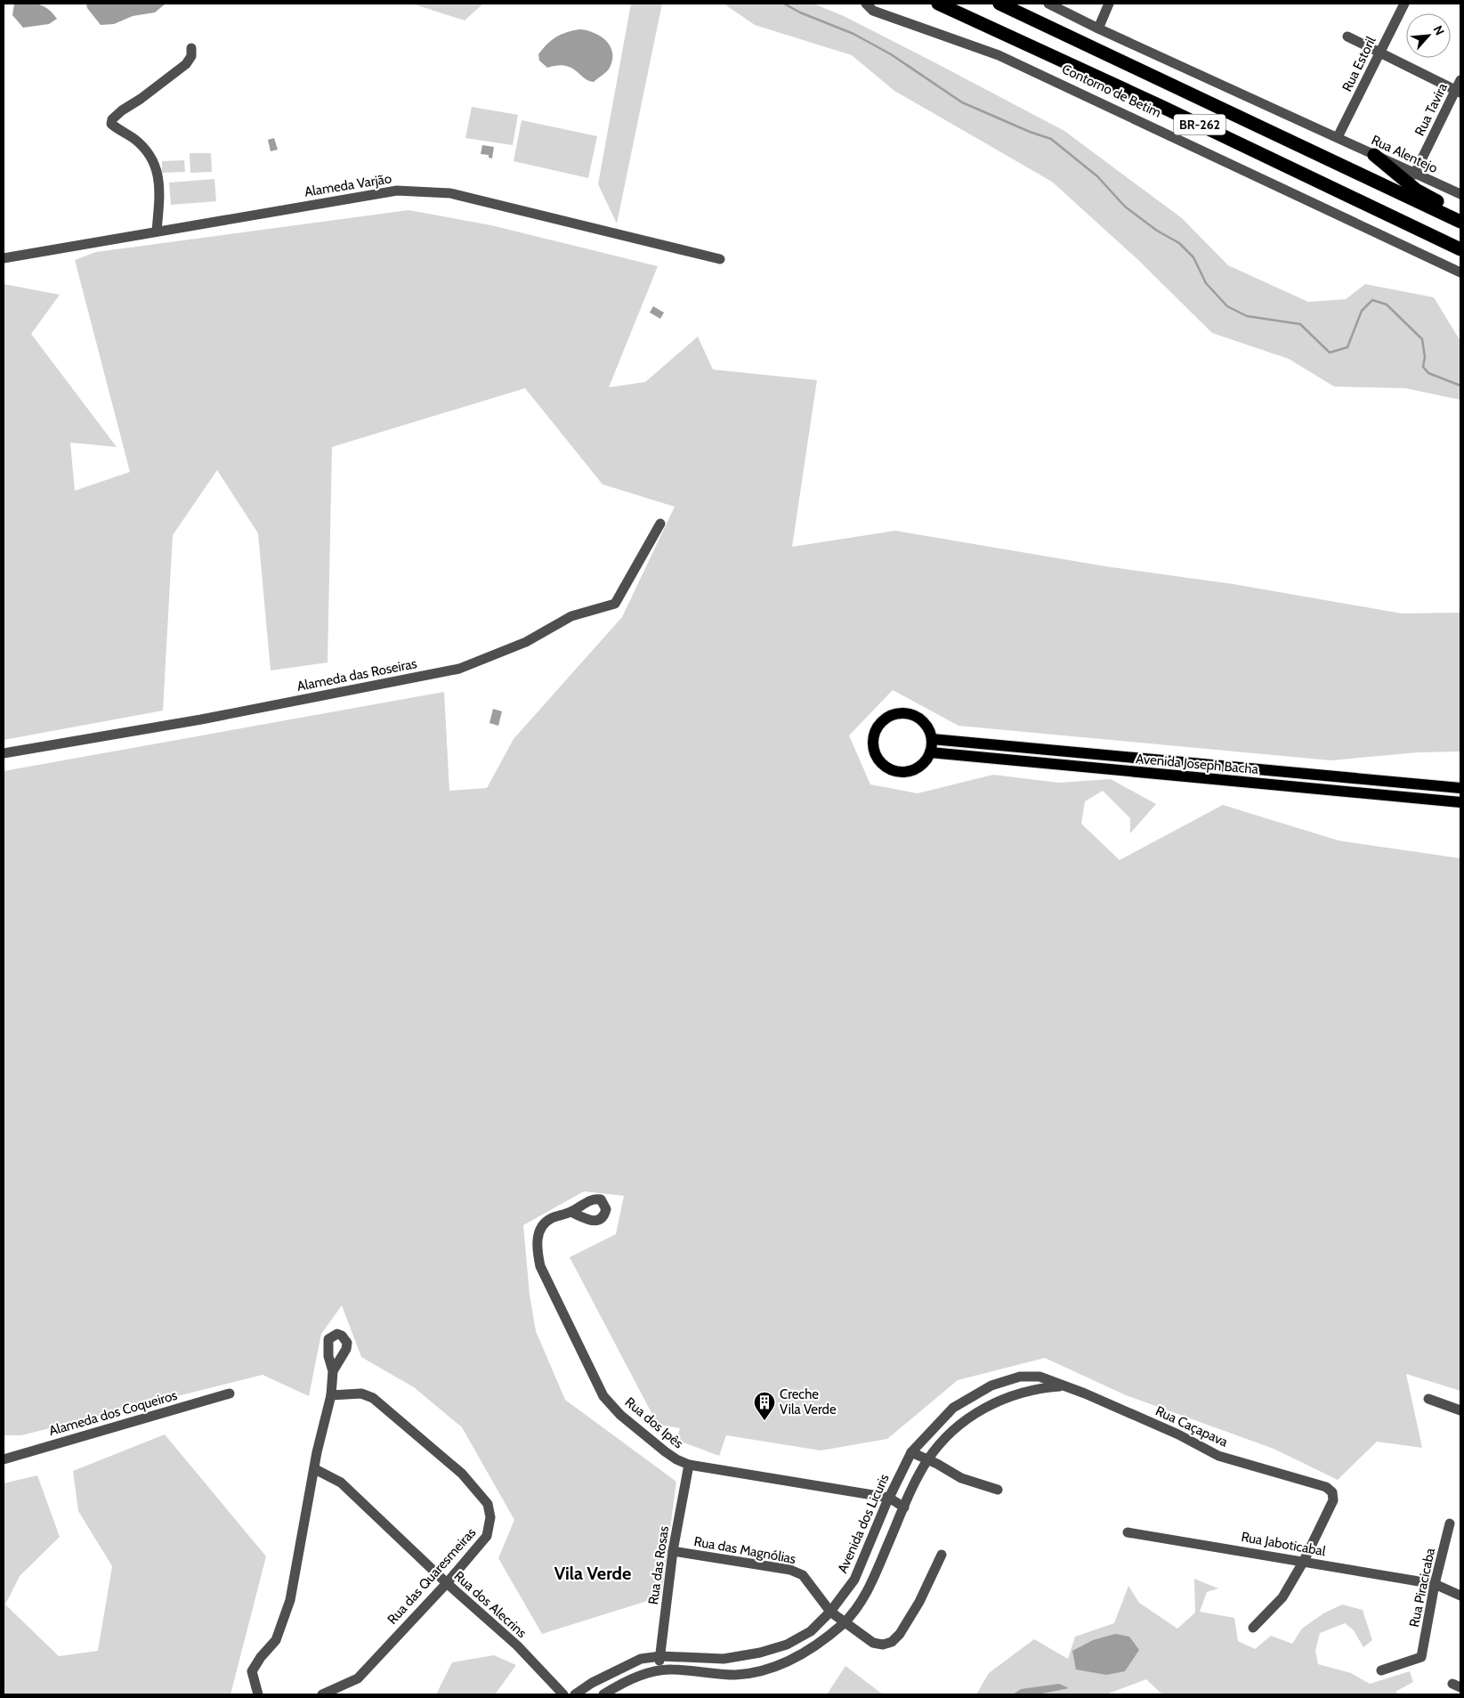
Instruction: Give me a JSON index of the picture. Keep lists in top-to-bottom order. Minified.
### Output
{"streets":{"highway":["Contorno de Betim","BR-262"],"main road":["Avenida Joseph Bacha"],"street":["Rua Estoril","Rua Tavira","Rua Alentejo","Alameda Varjão","Alameda das Roseiras","Alameda dos Coqueiros","Rua dos Ipês","Rua Caçapava","Avenida dos Licuris","Rua Jaboticabal","Rua das Magnólias","Rua das Rosas","Rua das Quaresmeiras","Rua Piracicaba","Rua dos Alecrins"]},"crossings":[["Rua Estoril","Rua Alentejo"],["Rua Tavira","Rua Alentejo"],["Rua dos Ipês","Avenida dos Licuris"],["Rua dos Ipês","Rua das Rosas"],["Rua Caçapava","Avenida dos Licuris"],["Rua Caçapava","Rua Jaboticabal"],["Avenida dos Licuris","Rua das Magnólias"],["Avenida dos Licuris","Rua das Rosas"],["Rua Jaboticabal","Rua Piracicaba"],["Rua das Magnólias","Rua das Rosas"],["Rua das Quaresmeiras","Rua dos Alecrins"]],"districts":["Vila Verde"],"places":{"building":["Creche Vila Verde"]},"north":"top right"}
